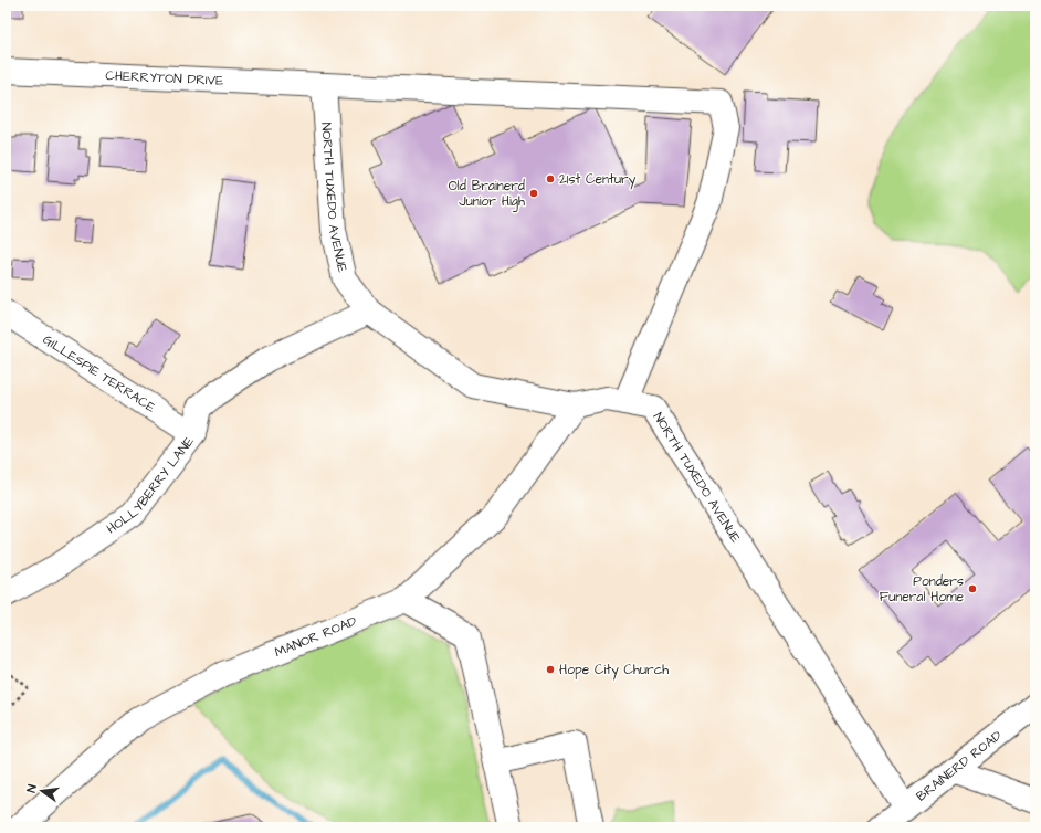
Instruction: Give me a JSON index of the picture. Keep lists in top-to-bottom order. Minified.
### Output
{"streets":{"street":["CHERRYTON DRIVE","NORTH TUXEDO AVENUE","GILLESPIE TERRACE","HOLLYBERRY LANE","MANOR ROAD","BRAINERD ROAD"]},"crossings":[["CHERRYTON DRIVE","NORTH TUXEDO AVENUE"],["NORTH TUXEDO AVENUE","HOLLYBERRY LANE"],["NORTH TUXEDO AVENUE","MANOR ROAD"],["NORTH TUXEDO AVENUE","BRAINERD ROAD"],["GILLESPIE TERRACE","HOLLYBERRY LANE"]],"places":["21st Century","Old Brainerd Junior High","Ponders Funeral Home","Hope City Church"],"north":"left"}
